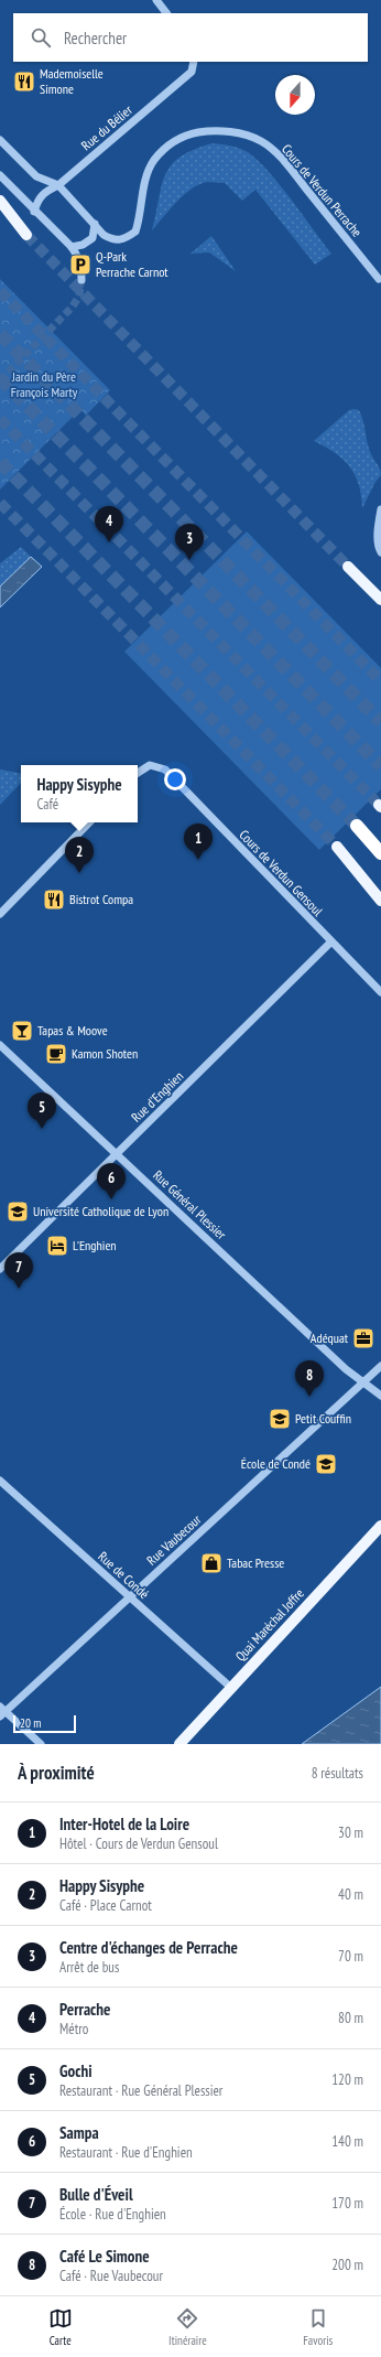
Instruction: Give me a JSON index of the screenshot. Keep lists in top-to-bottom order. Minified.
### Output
{"streets":{"main road":["Quai Maréchal Joffre"],"street":["Rue du Bélier","Cours de Verdun Perrache","Cours de Verdun Gensoul","Rue d'Enghien","Rue Général Plessier","Rue Vaubecour","Rue de Condé"]},"crossings":[["Rue du Bélier","Cours de Verdun Perrache"],["Cours de Verdun Gensoul","Rue d'Enghien"],["Rue d'Enghien","Rue Général Plessier"],["Rue Général Plessier","Rue Vaubecour"],["Rue Vaubecour","Rue de Condé"],["Rue de Condé","Quai Maréchal Joffre"]],"parks":["Jardin du Père François Marty"],"places":{"restaurant":["Mademoiselle Simone","Bistrot Compa"],"parking":["Q-Park Perrache Carnot"],"bar":["Tapas & Moove"],"cafe":["Kamon Shoten"],"school or university":["Université Catholique de Lyon","Petit Couffin","École de Condé"],"hotel":["L'Enghien"],"office":["Adéquat"],"shop":["Tabac Presse"]},"scale_bar":"20 m","north":"bottom","page":{"search":"Rechercher","pins":["4","3","1","2","5","6","7","8"],"popup":["Happy Sisyphe","Café"],"scale":"20 m","heading":["À proximité","8 résultats"],"list":[{"mark":"1","name":"Inter-Hotel de la Loire","note":"Hôtel · Cours de Verdun Gensoul","value":"30 m"},{"mark":"2","name":"Happy Sisyphe","note":"Café · Place Carnot","value":"40 m"},{"mark":"3","name":"Centre d'échanges de Perrache","note":"Arrêt de bus","value":"70 m"},{"mark":"4","name":"Perrache","note":"Métro","value":"80 m"},{"mark":"5","name":"Gochi","note":"Restaurant · Rue Général Plessier","value":"120 m"},{"mark":"6","name":"Sampa","note":"Restaurant · Rue d'Enghien","value":"140 m"},{"mark":"7","name":"Bulle d'Éveil","note":"École · Rue d'Enghien","value":"170 m"},{"mark":"8","name":"Café Le Simone","note":"Café · Rue Vaubecour","value":"200 m"}],"nav":["Carte","Itinéraire","Favoris"]}}
